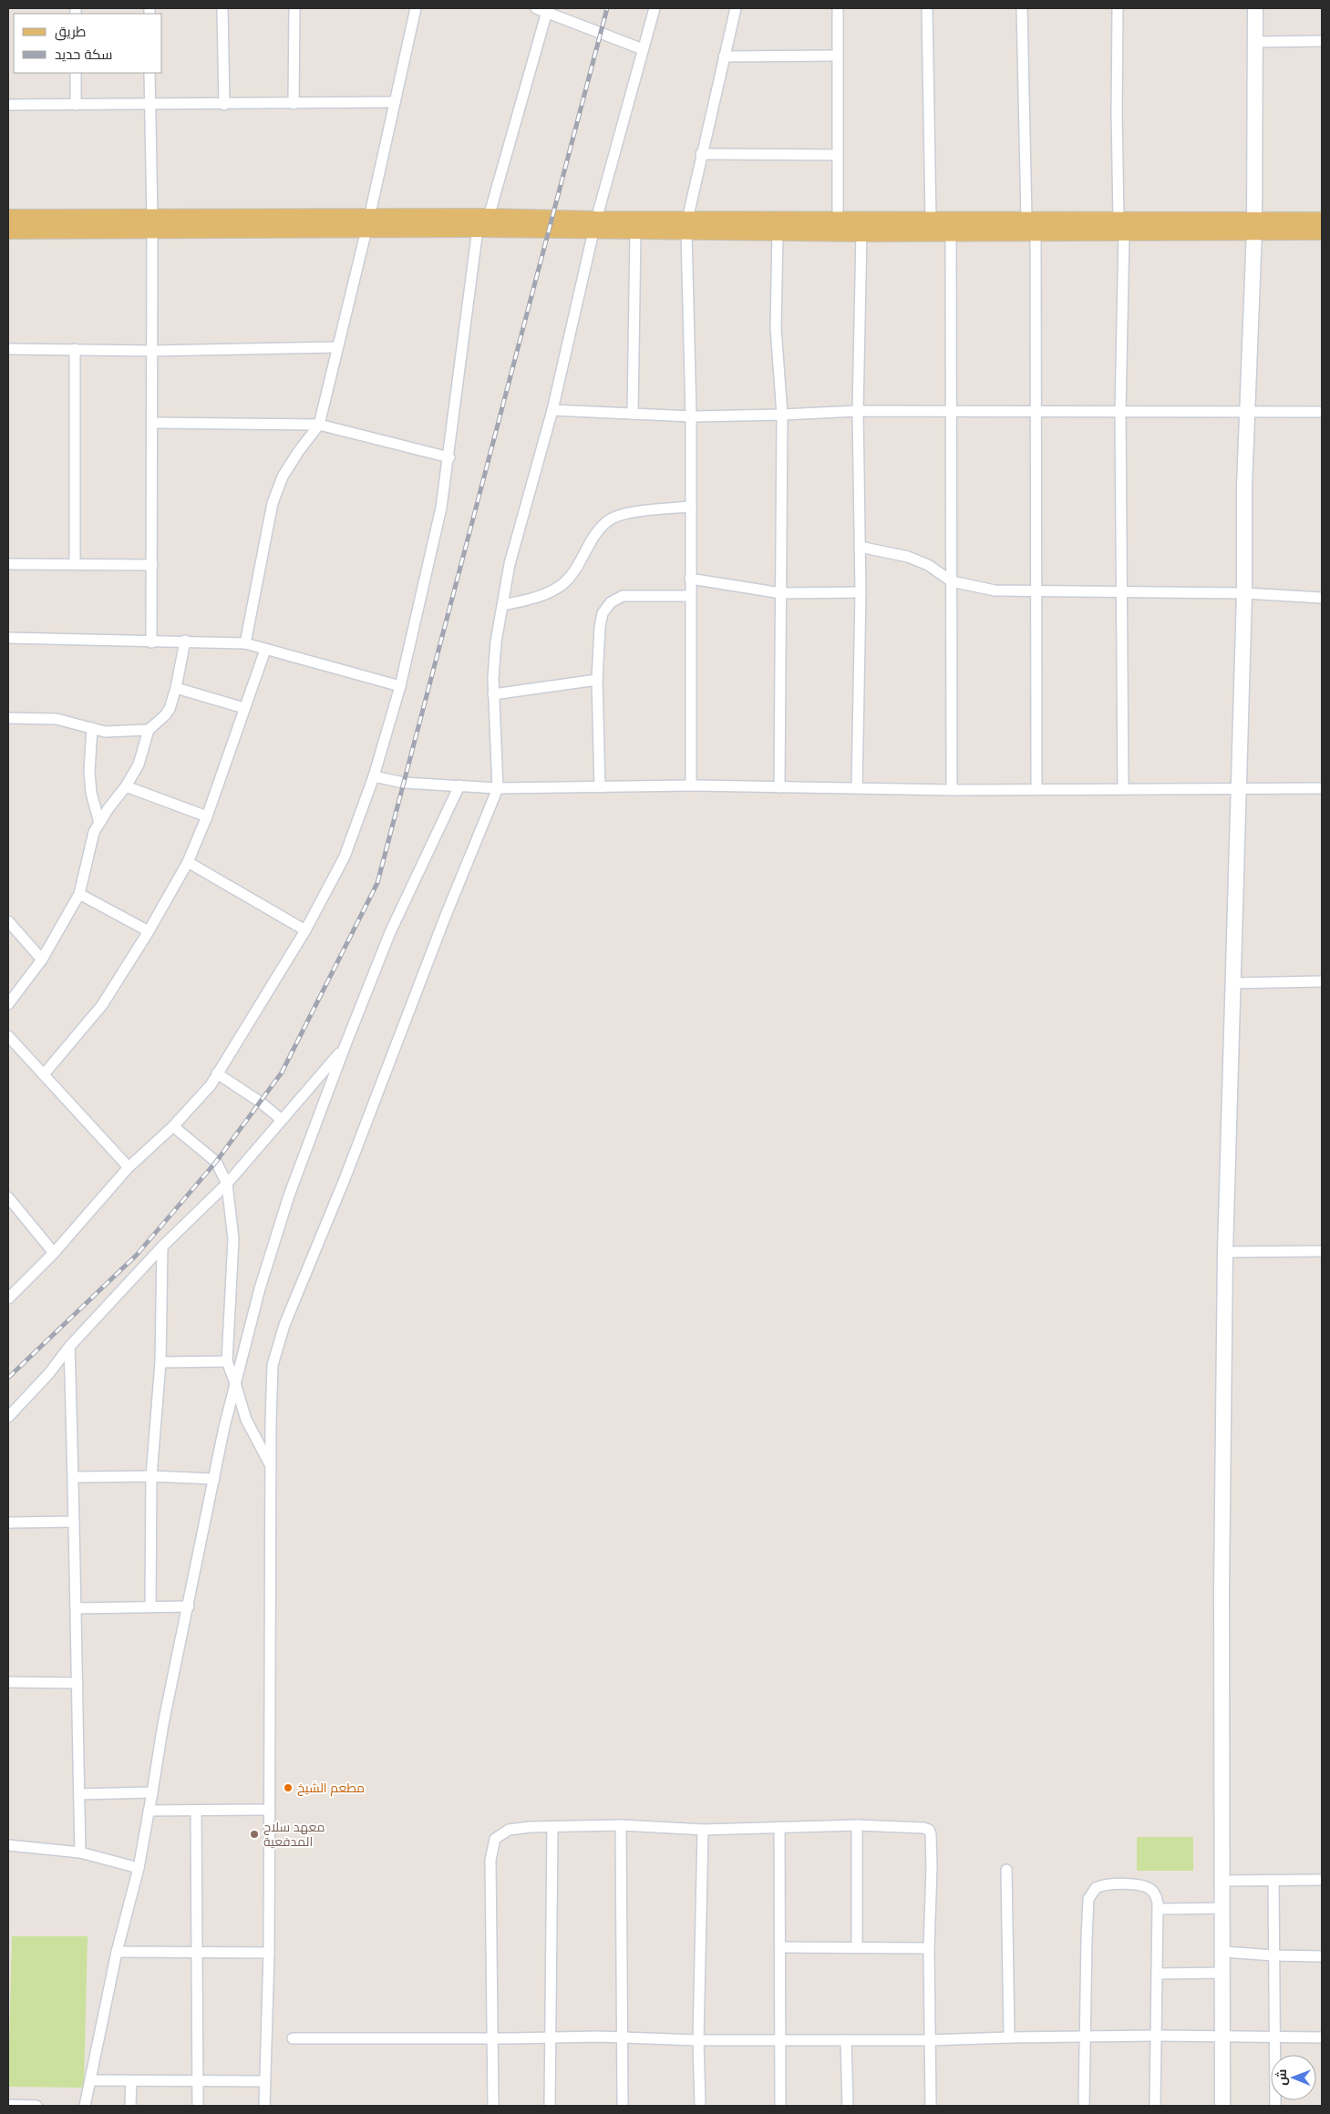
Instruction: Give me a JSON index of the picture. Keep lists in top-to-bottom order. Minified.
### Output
{"places":["مطعم الشيخ","معهد سلاح المدفعية"],"legend":["طريق","سكة حديد"],"north":"left"}
